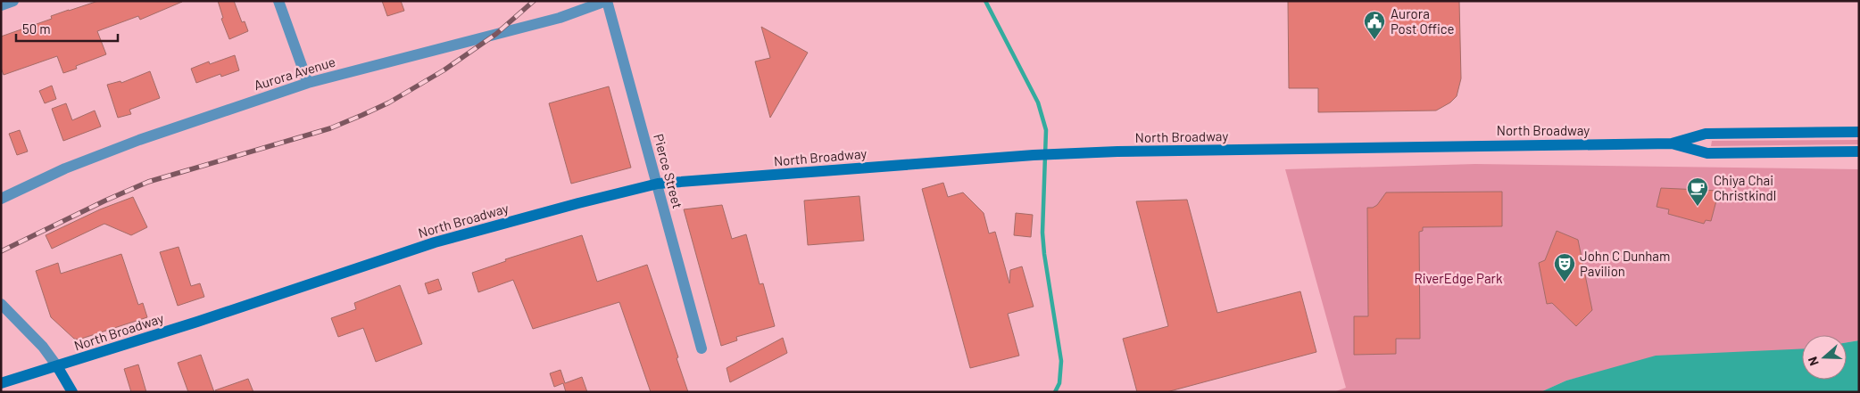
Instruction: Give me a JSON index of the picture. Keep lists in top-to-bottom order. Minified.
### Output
{"streets":{"main road":["North Broadway"],"street":["Aurora Avenue","Pierce Street"]},"crossings":[["Aurora Avenue","Pierce Street"],["North Broadway","Pierce Street"]],"parks":["RiverEdge Park"],"places":{"public building":["Aurora Post Office"],"cafe":["Chiya Chai Christkindl"],"theatre":["John C Dunham Pavilion"]},"scale_bar":"50 m","north":"left"}
